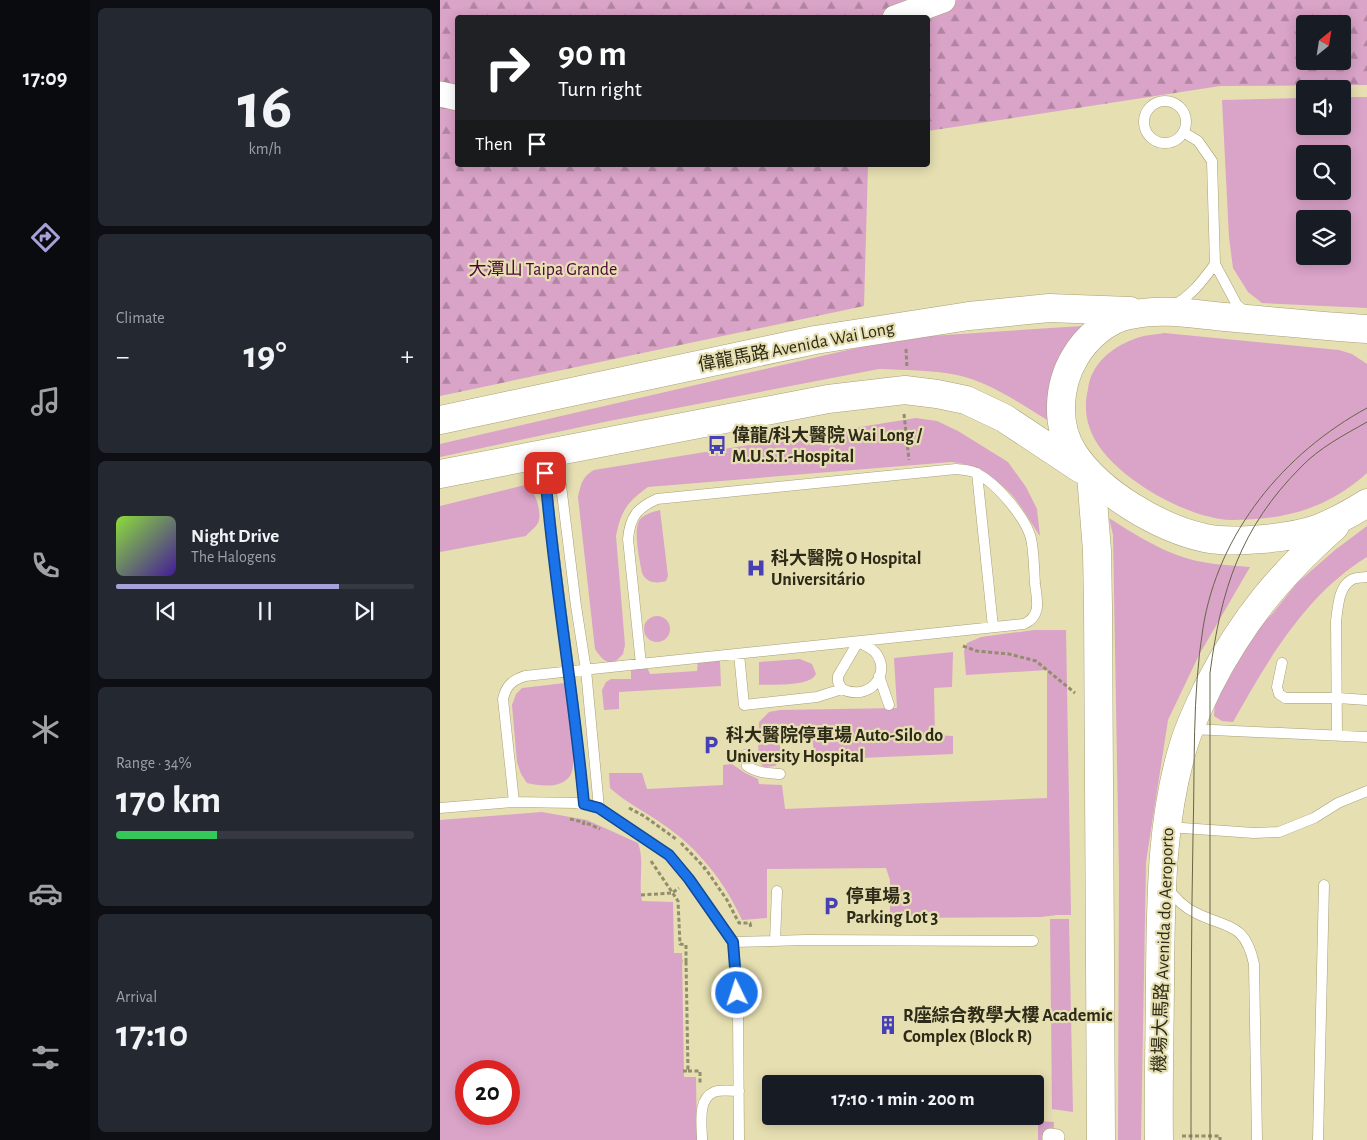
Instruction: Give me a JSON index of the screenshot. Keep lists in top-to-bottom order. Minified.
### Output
{"streets":{"main road":["偉龍馬路 Avenida Wai Long","機場大馬路 Avenida do Aeroporto"]},"parks":["大潭山 Taipa Grande"],"places":{"bus stop":["偉龍/科大醫院 Wai Long / M.U.S.T.-Hospital"],"hospital":["科大醫院 O Hospital Universitário"],"parking":["科大醫院停車場 Auto-Silo do University Hospital","停車場 3 Parking Lot 3"],"building":["R座綜合教學大樓 Academic Complex (Block R)"]},"north":"top right","page":{"tabs":"17:09","tile":[["16","km/h"],"Climate",["Range · 34%","170 km"],["Arrival","17:10"]],"turn":["90 m","Turn right"],"then":"Then","heat":["−","19°","+"],"song":["Night Drive","The Halogens"],"limit":"20","trip":"17:10 · 1 min · 200 m"}}
